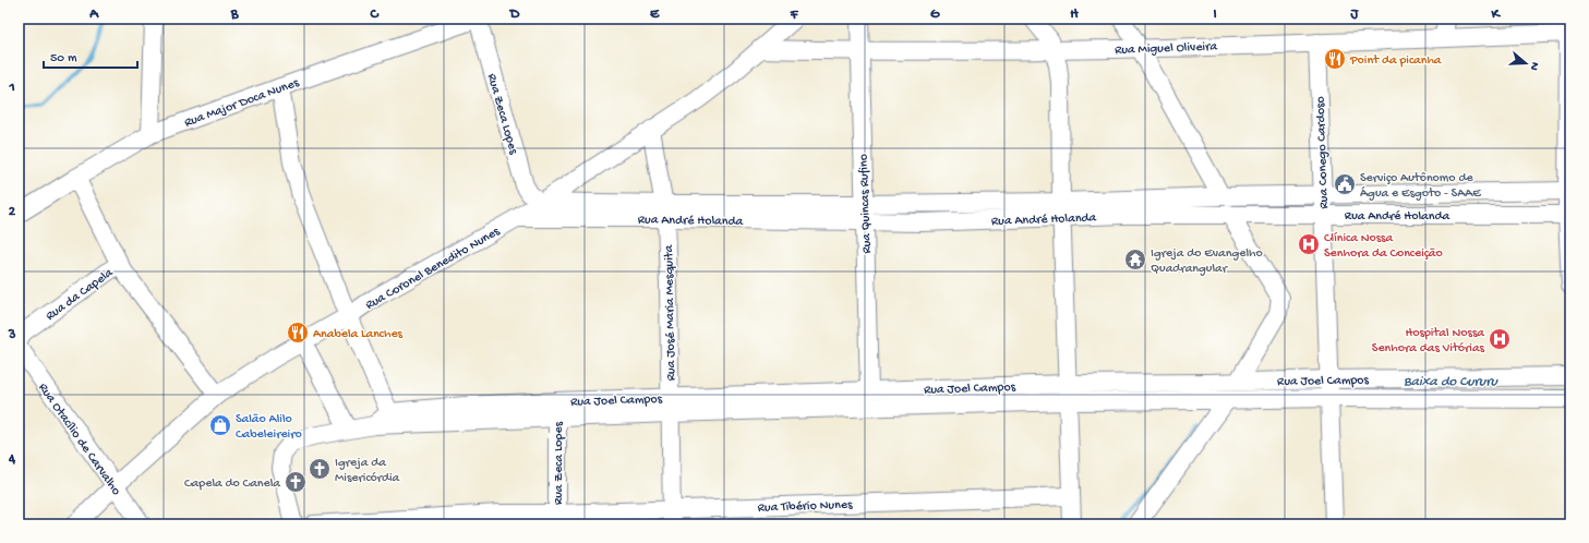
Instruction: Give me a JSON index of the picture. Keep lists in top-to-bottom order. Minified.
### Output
{"streets":{"street":["Rua Miguel Oliveira","Rua Major Doca Nunes","Rua Zeca Lopes","Rua Conego Cardoso","Rua Quincas Rufino","Rua André Holanda","Rua Coronel Benedito Nunes","Rua da Capela","Rua José Maria Mesquita","Rua Joel Campos","Rua Otacílio de Carvalho","Rua Tibério Nunes"]},"crossings":[["Rua Miguel Oliveira","Rua Conego Cardoso"],["Rua Miguel Oliveira","Rua Quincas Rufino"],["Rua Miguel Oliveira","Rua Coronel Benedito Nunes"],["Rua Major Doca Nunes","Rua Zeca Lopes"],["Rua Zeca Lopes","Rua André Holanda"],["Rua Zeca Lopes","Rua Coronel Benedito Nunes"],["Rua Zeca Lopes","Rua Joel Campos"],["Rua Zeca Lopes","Rua Tibério Nunes"],["Rua Conego Cardoso","Rua André Holanda"],["Rua Conego Cardoso","Rua Joel Campos"],["Rua Quincas Rufino","Rua André Holanda"],["Rua Quincas Rufino","Rua Joel Campos"],["Rua André Holanda","Rua Coronel Benedito Nunes"],["Rua André Holanda","Rua José Maria Mesquita"],["Rua Coronel Benedito Nunes","Rua José Maria Mesquita"],["Rua Coronel Benedito Nunes","Rua Otacílio de Carvalho"],["Rua da Capela","Rua Otacílio de Carvalho"],["Rua José Maria Mesquita","Rua Joel Campos"],["Rua José Maria Mesquita","Rua Tibério Nunes"]],"water":["Baixa do Cururu"],"places":{"restaurant":["Point da picanha","Anabela Lanches"],"public building":["Serviço Autônomo de Água e Esgoto - SAAE"],"hospital":["Clínica Nossa Senhora da Conceição","Hospital Nossa Senhora das Vitórias"],"temple":["Igreja do Evangelho Quadrangular"],"shop":["Salão Alilo Cabeleireiro"],"church":["Igreja da Misericórdia","Capela do Canela"]},"scale_bar":"50 m","north":"right","grid":{"columns":["A","B","C","D","E","F","G","H","I","J","K"],"rows":["1","2","3","4"]}}
